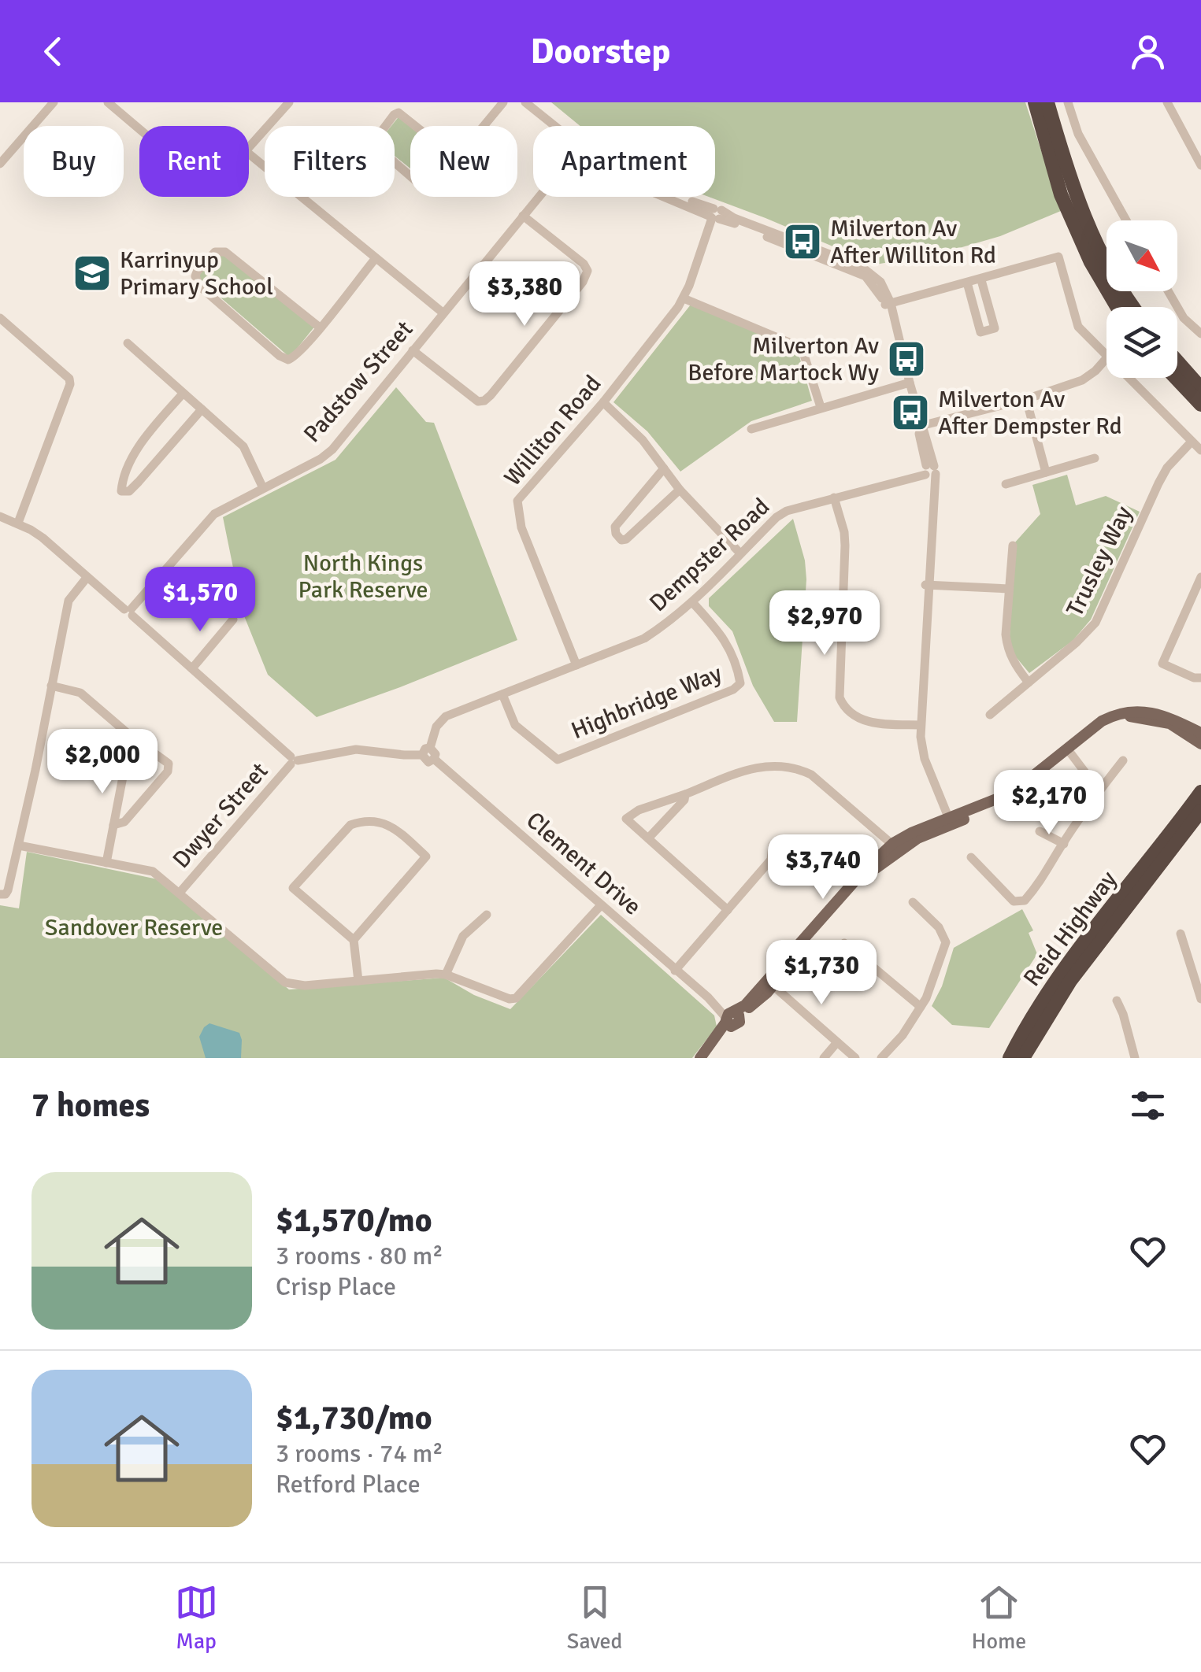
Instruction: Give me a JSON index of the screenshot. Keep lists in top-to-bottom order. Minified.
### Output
{"streets":{"highway":["Reid Highway"],"street":["Padstow Street","Williton Road","Dempster Road","Trusley Way","Highbridge Way","Dwyer Street","Clement Drive"]},"crossings":[["Williton Road","Dempster Road"],["Dempster Road","Highbridge Way"],["Dempster Road","Clement Drive"]],"parks":["North Kings Park Reserve","Sandover Reserve"],"places":{"bus stop":["Milverton Av After Williton Rd","Milverton Av Before Martock Wy","Milverton Av After Dempster Rd"],"school or university":["Karrinyup Primary School"]},"north":"bottom right","page":{"header":"Doorstep","chip":["Buy","Rent","Filters","New","Apartment"],"price":["$3,380","$1,570","$2,970","$2,000","$2,170","$3,740","$1,730"],"heading":"7 homes","list":[{"name":"$1,570/mo","note":"3 rooms · 80 m² · Crisp Place"},{"name":"$1,730/mo","note":"3 rooms · 74 m² · Retford Place"}],"tabs":["Map","Saved","Home"]}}
